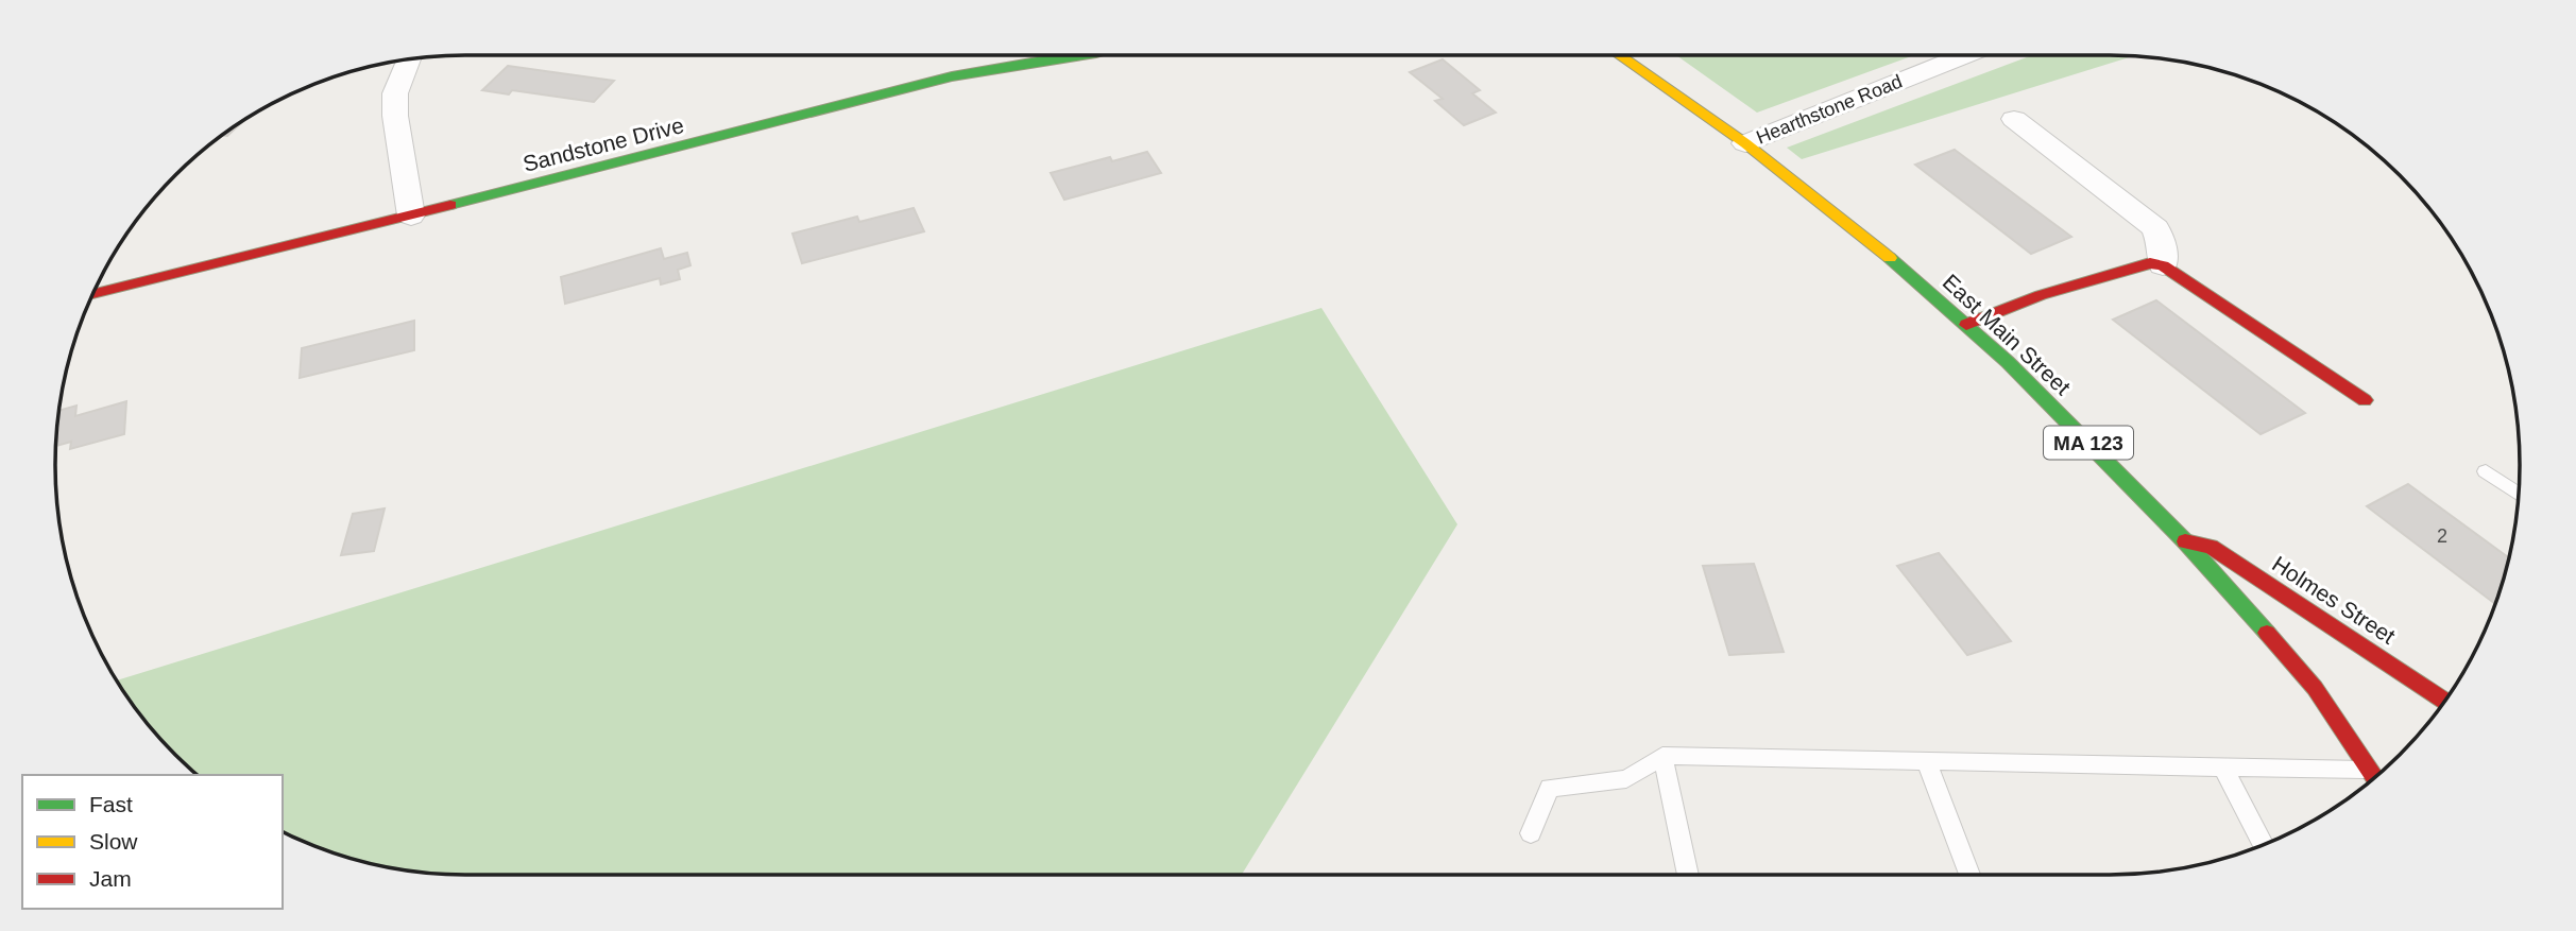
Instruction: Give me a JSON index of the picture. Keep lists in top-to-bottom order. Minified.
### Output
{"streets":{"main road":["Sandstone Drive","East Main Street","MA 123","Holmes Street"],"street":["Hearthstone Road"]},"crossings":[["Hearthstone Road","East Main Street"],["Hearthstone Road","MA 123"],["East Main Street","MA 123"],["East Main Street","Holmes Street"]],"house_numbers":["2"],"legend":["Fast","Slow","Jam"]}
